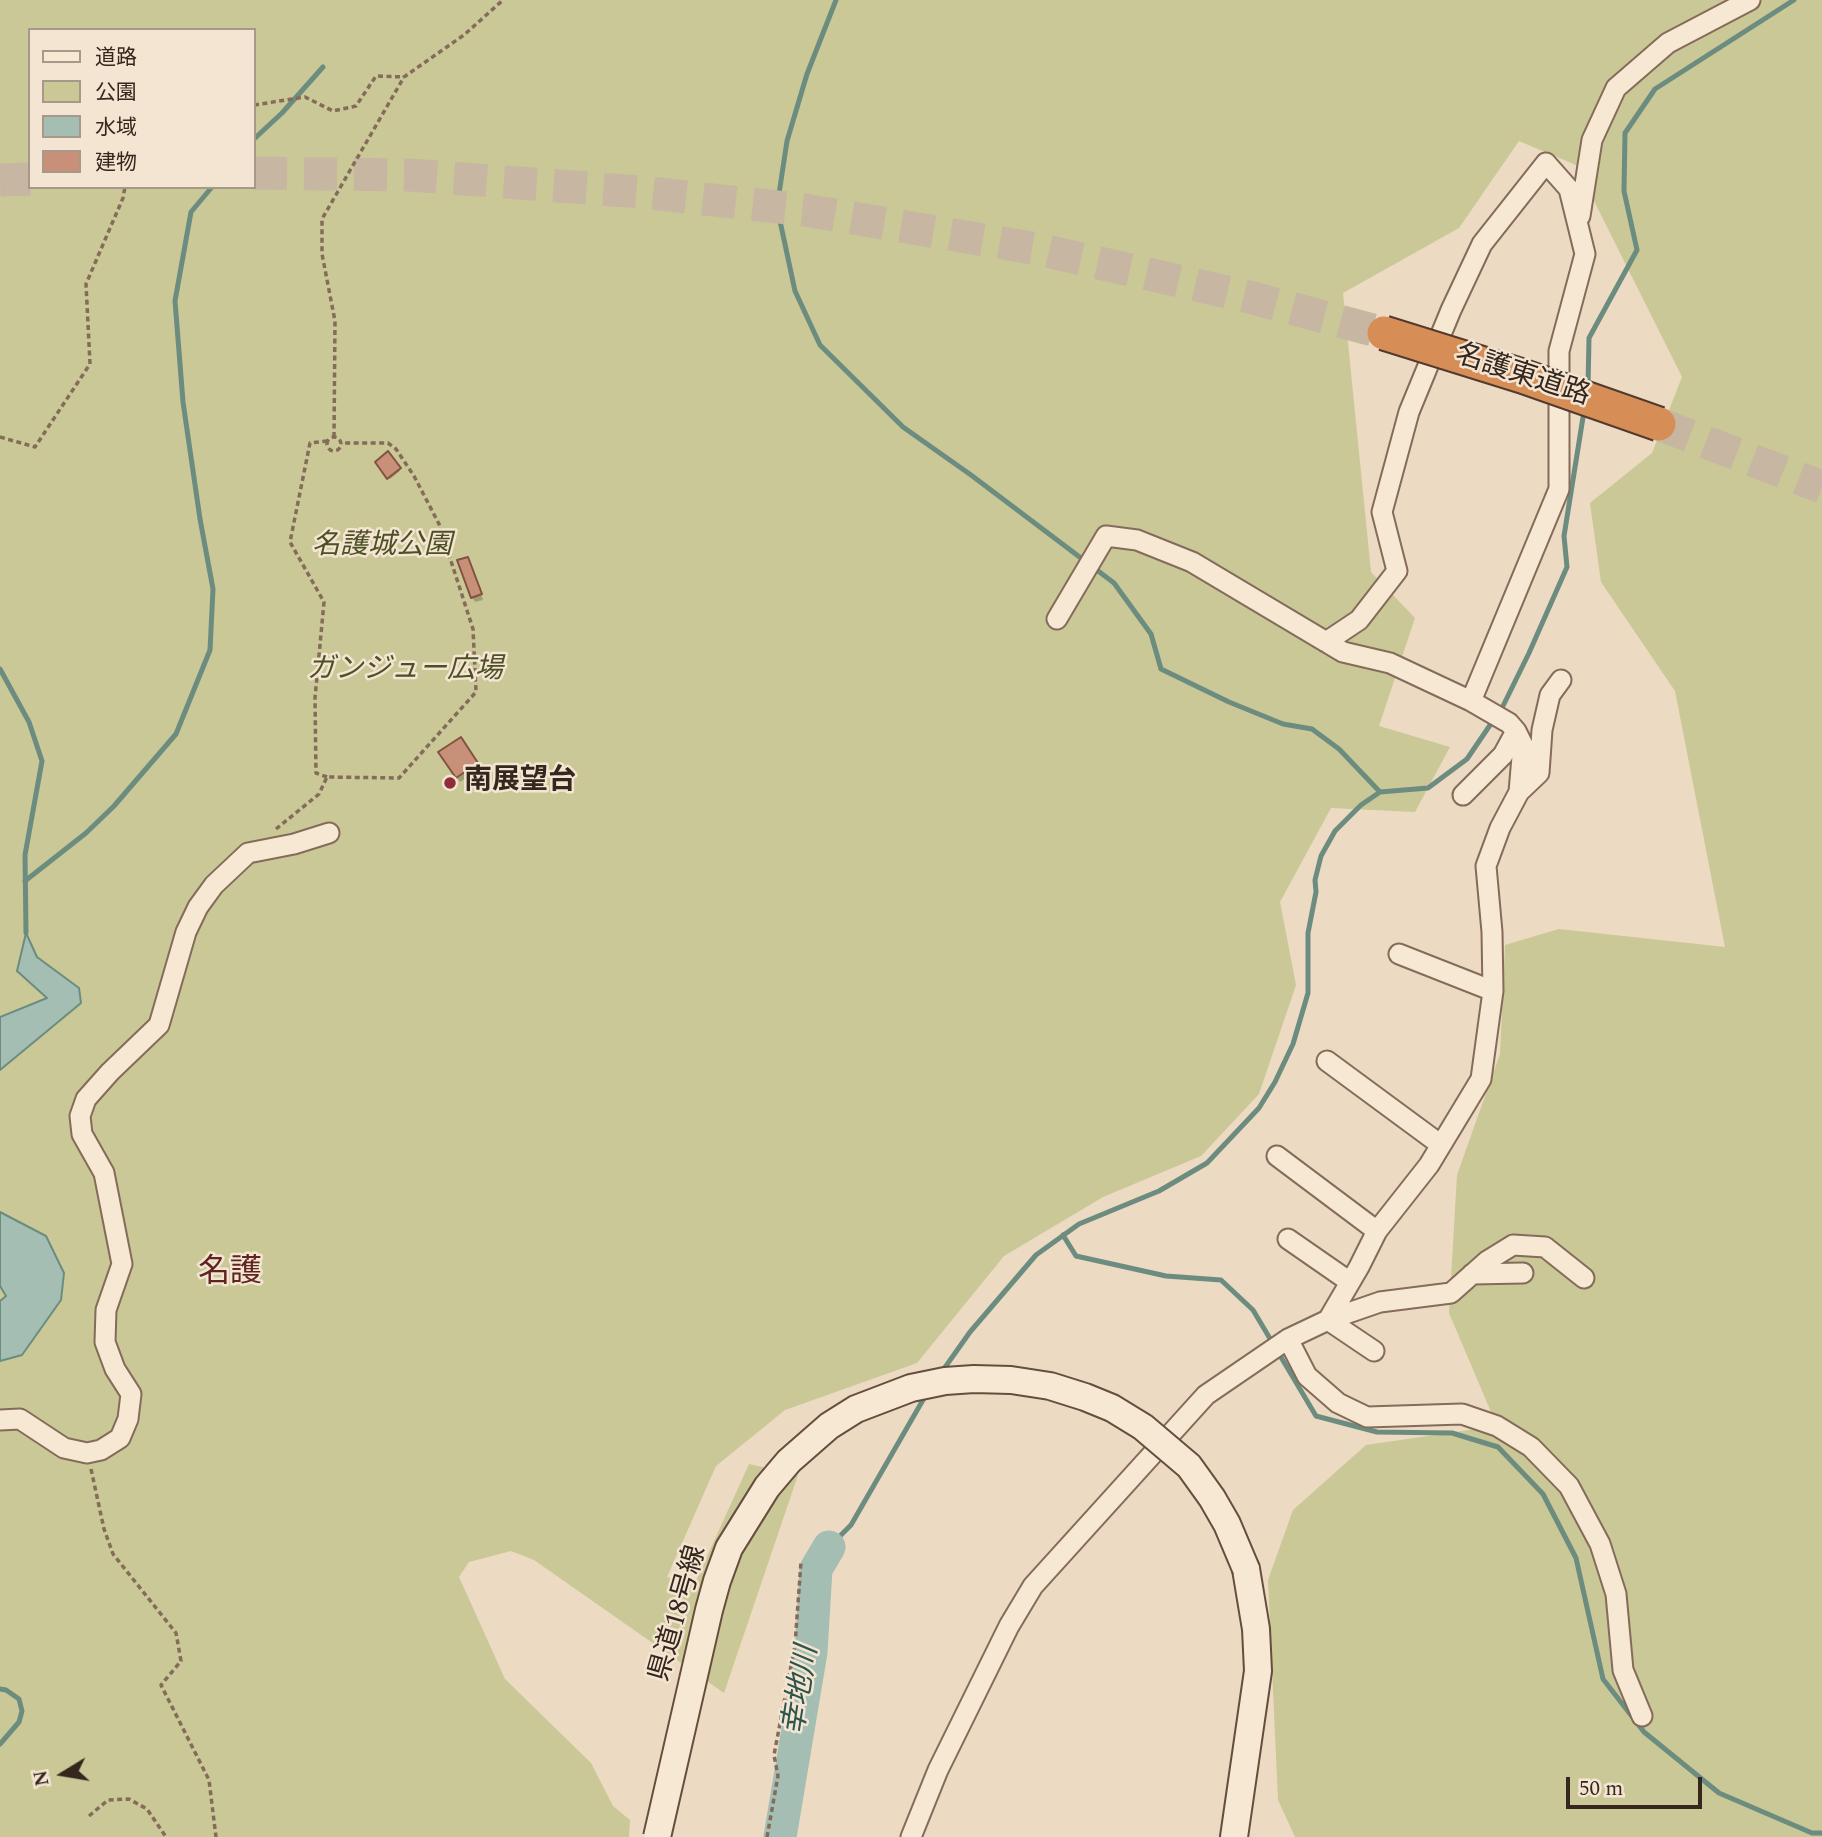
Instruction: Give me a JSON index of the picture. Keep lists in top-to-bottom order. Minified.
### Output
{"streets":{"highway":["名護東道路"],"main road":["県道18号線"]},"districts":["名護"],"water":["幸地川"],"parks":["名護城公園","ガンジュー広場"],"places":["南展望台"],"legend":["道路","公園","水域","建物"],"scale_bar":"50 m","north":"left"}
